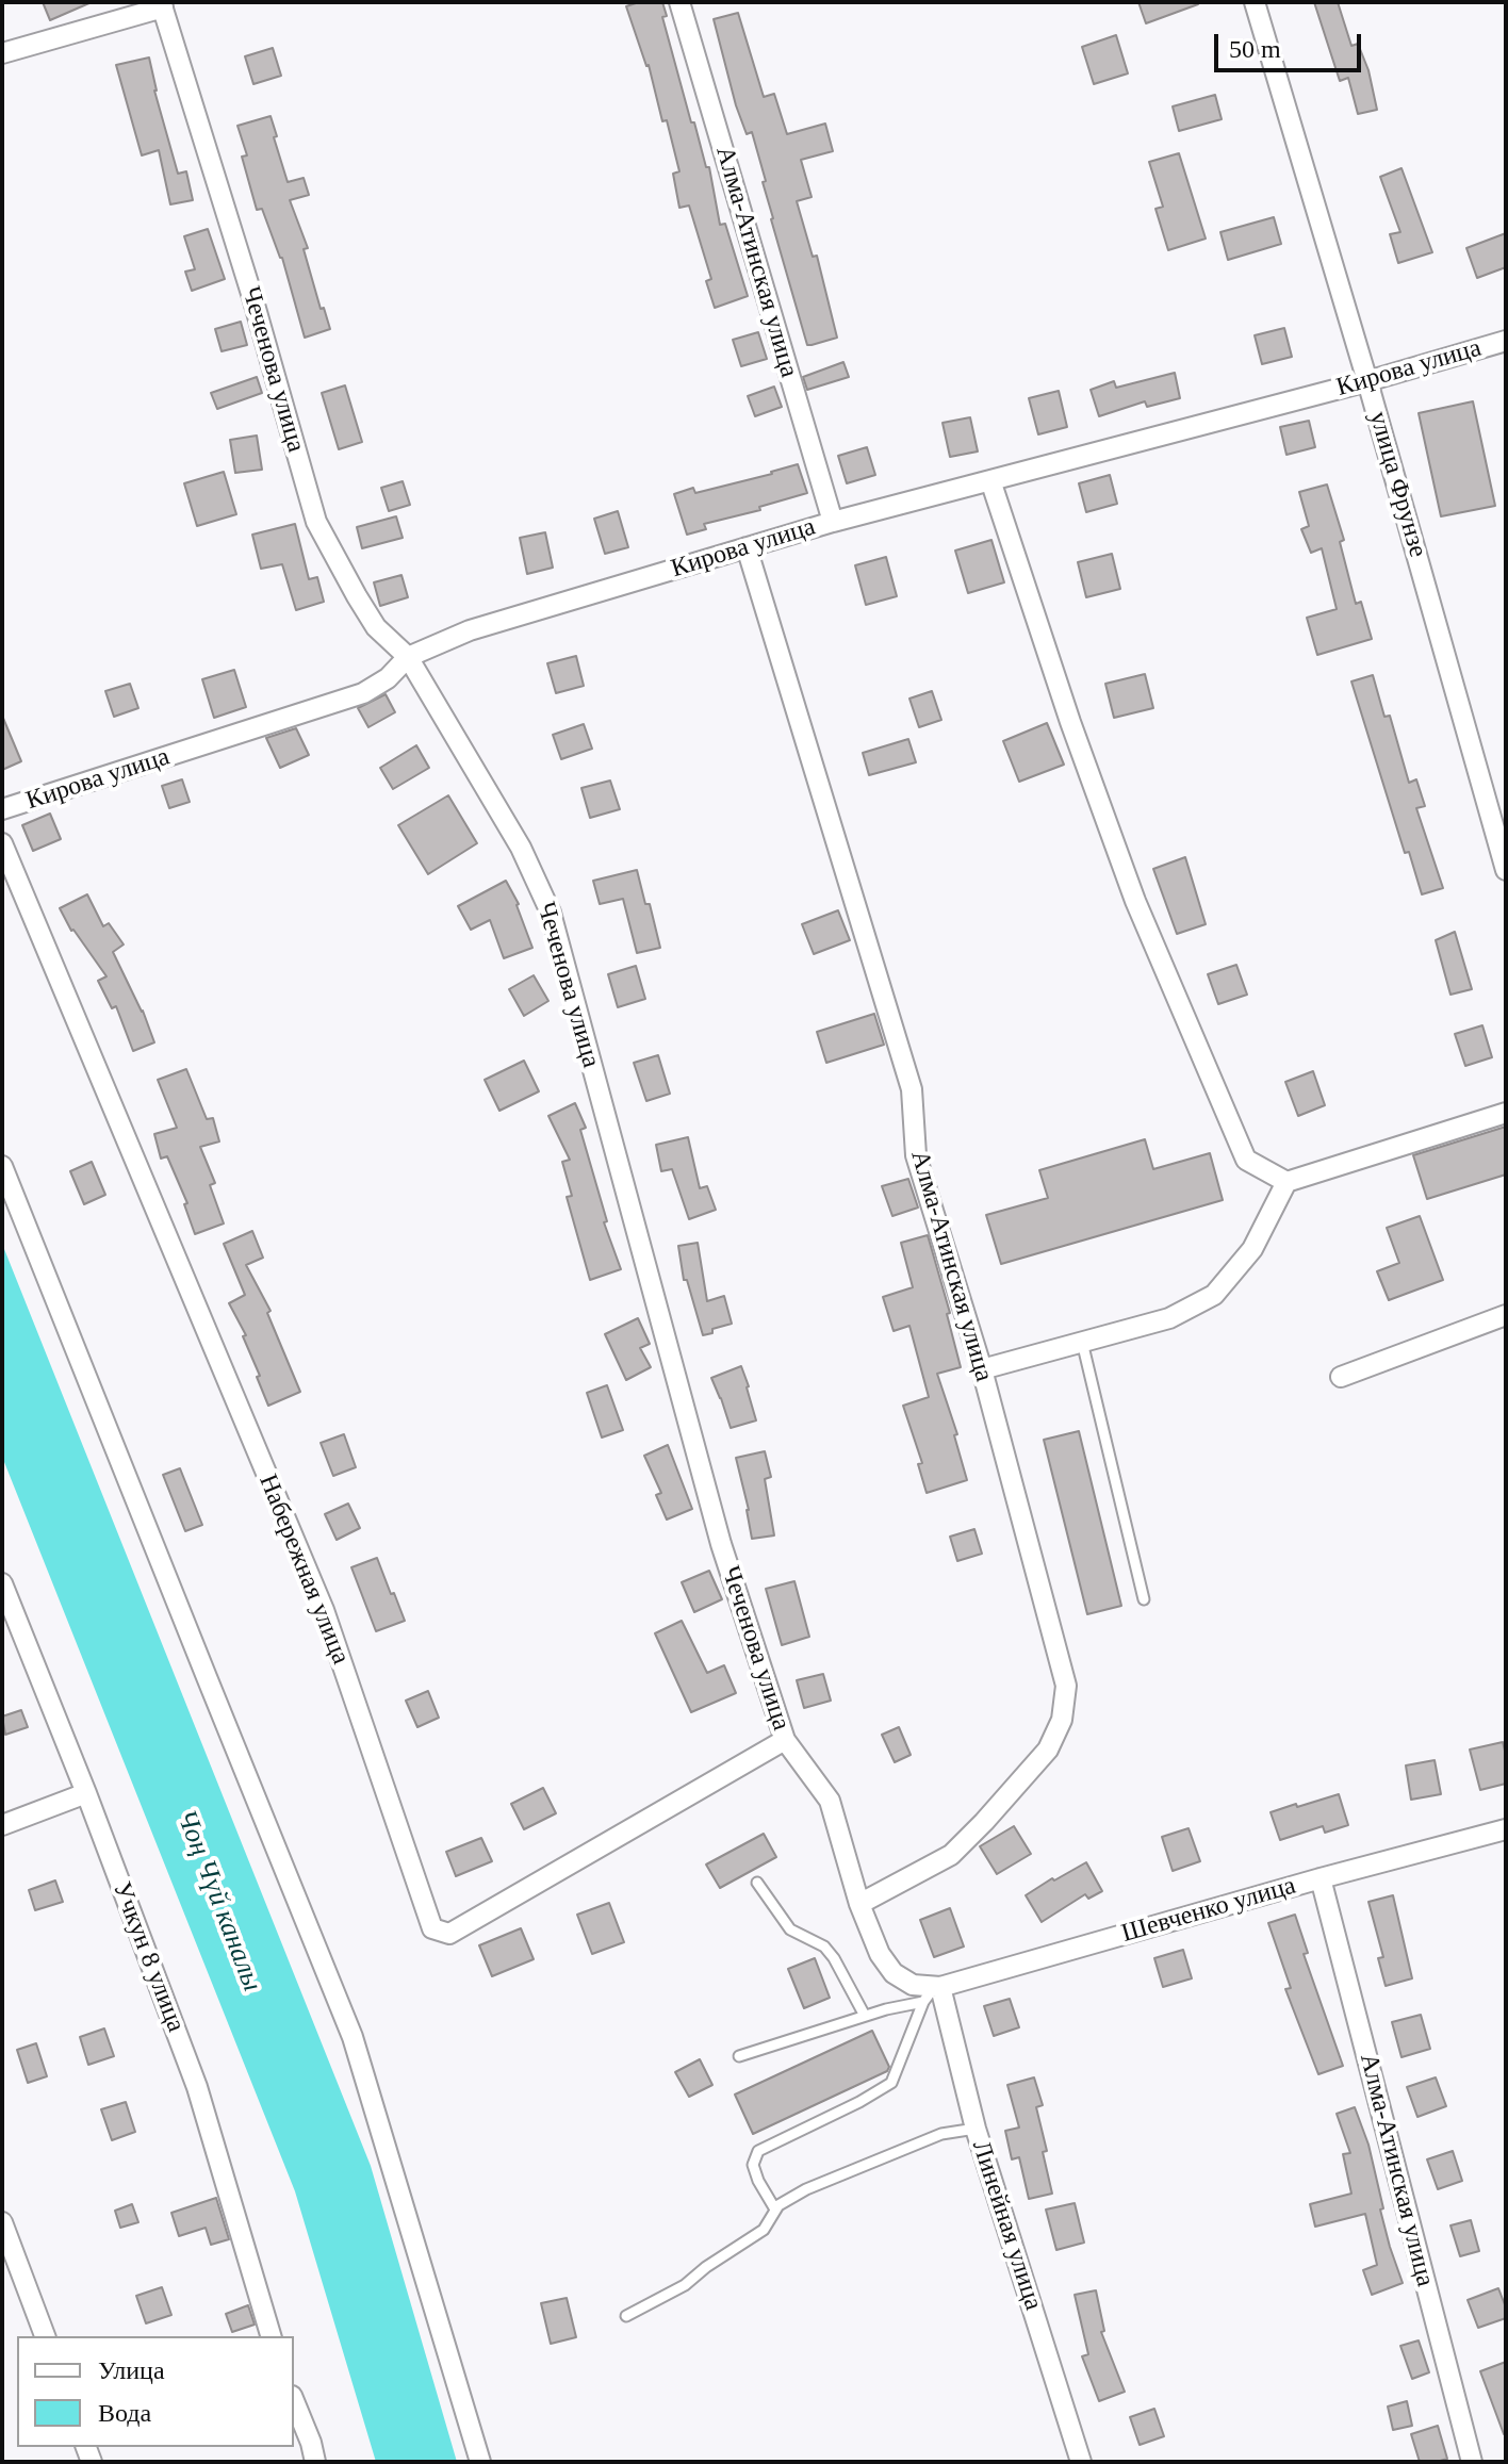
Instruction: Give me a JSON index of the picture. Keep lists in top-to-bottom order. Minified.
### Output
{"streets":{"street":["Алма-Атинская улица","Кирова улица","Чеченова улица","улица Фрунзе","Набережная улица","Шевченко улица","Учкун 8 улица","Линейная улица"]},"crossings":[["Алма-Атинская улица","Кирова улица"],["Алма-Атинская улица","Чеченова улица"],["Алма-Атинская улица","Шевченко улица"],["Кирова улица","Чеченова улица"],["Кирова улица","улица Фрунзе"],["Чеченова улица","Набережная улица"],["Чеченова улица","Шевченко улица"],["Чеченова улица","Линейная улица"],["Шевченко улица","Линейная улица"]],"water":["Чоң Чүй каналы"],"legend":["Улица","Вода"],"scale_bar":"50 m"}
